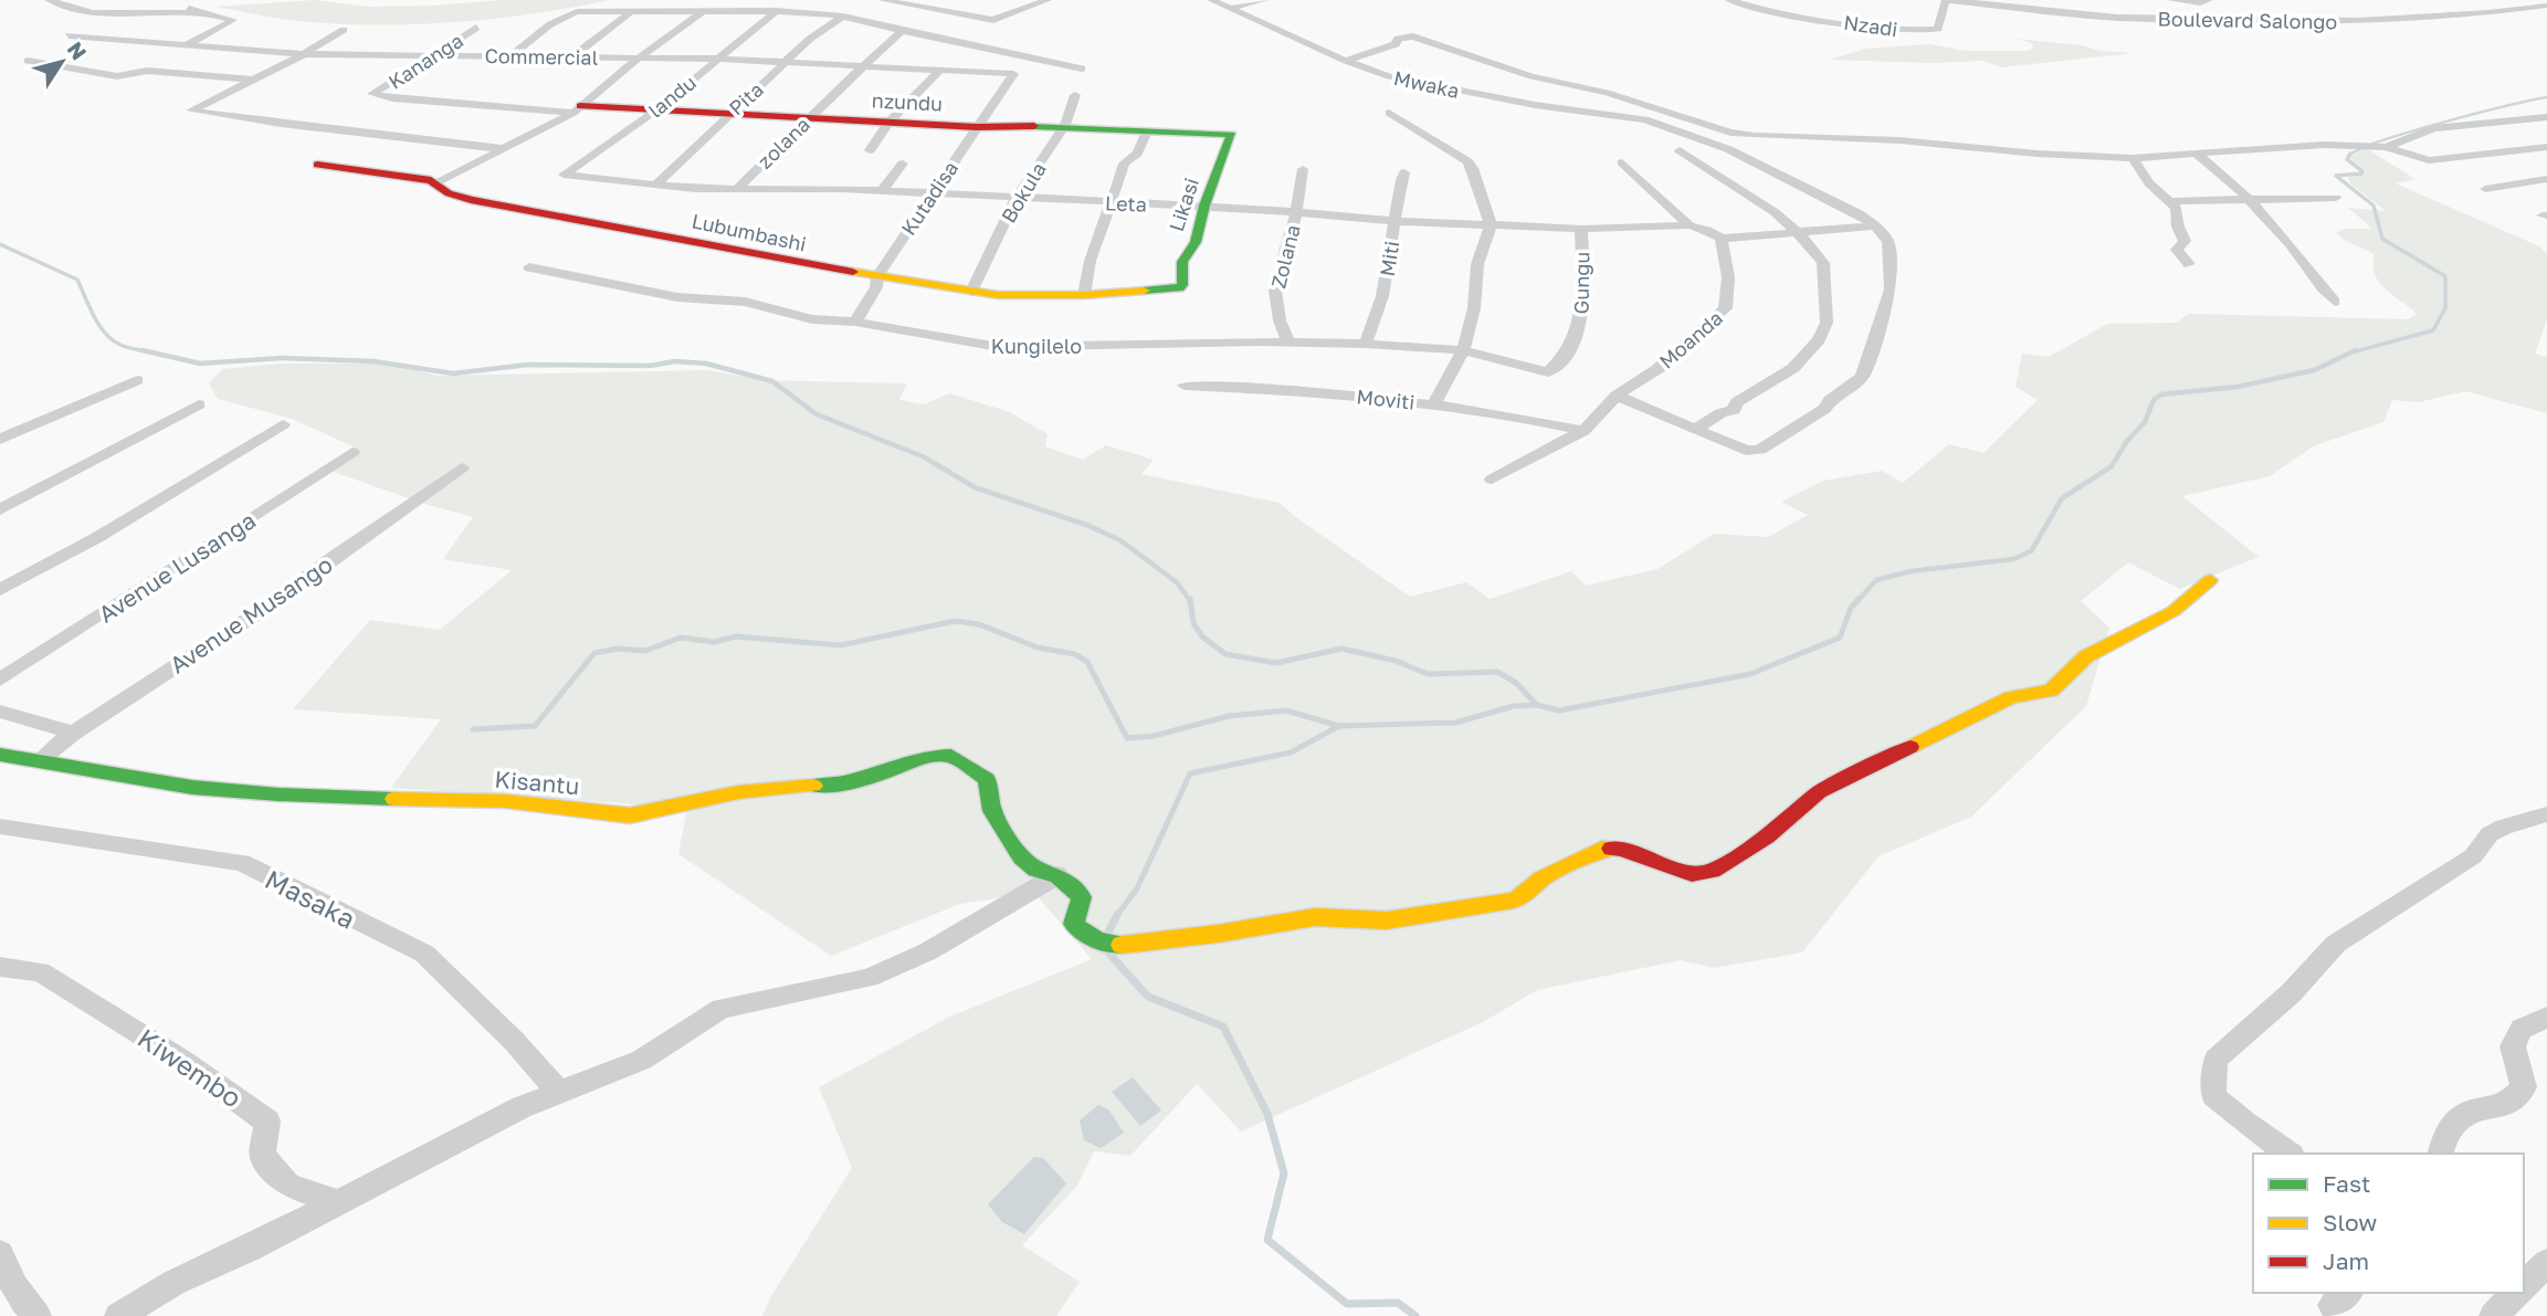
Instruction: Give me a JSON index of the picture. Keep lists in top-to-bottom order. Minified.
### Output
{"streets":{"street":["Boulevard Salongo","Nzadi","Commercial","Kananga","Mwaka","landu","Pita","nzundu","zolana","Bokula","Kutadisa","Leta","Likasi","Lubumbashi","Zolana","Miti","Gungu","Moanda","Kungilelo","Moviti","Avenue Lusanga","Avenue Musango","Kisantu","Masaka","Kiwembo"]},"crossings":[["Boulevard Salongo","Nzadi"],["Commercial","Kananga"],["Commercial","landu"],["Commercial","Pita"],["Commercial","zolana"],["Commercial","Kutadisa"],["Kananga","nzundu"],["landu","nzundu"],["landu","Leta"],["Pita","nzundu"],["Pita","Leta"],["nzundu","zolana"],["nzundu","Bokula"],["nzundu","Kutadisa"],["nzundu","Likasi"],["zolana","Leta"],["Bokula","Leta"],["Bokula","Lubumbashi"],["Kutadisa","Leta"],["Kutadisa","Lubumbashi"],["Kutadisa","Kungilelo"],["Leta","Likasi"],["Leta","Zolana"],["Leta","Miti"],["Leta","Gungu"],["Likasi","Lubumbashi"],["Zolana","Kungilelo"],["Miti","Kungilelo"],["Gungu","Kungilelo"],["Moanda","Moviti"],["Avenue Musango","Kisantu"]],"legend":["Fast","Slow","Jam"],"north":"top right"}
